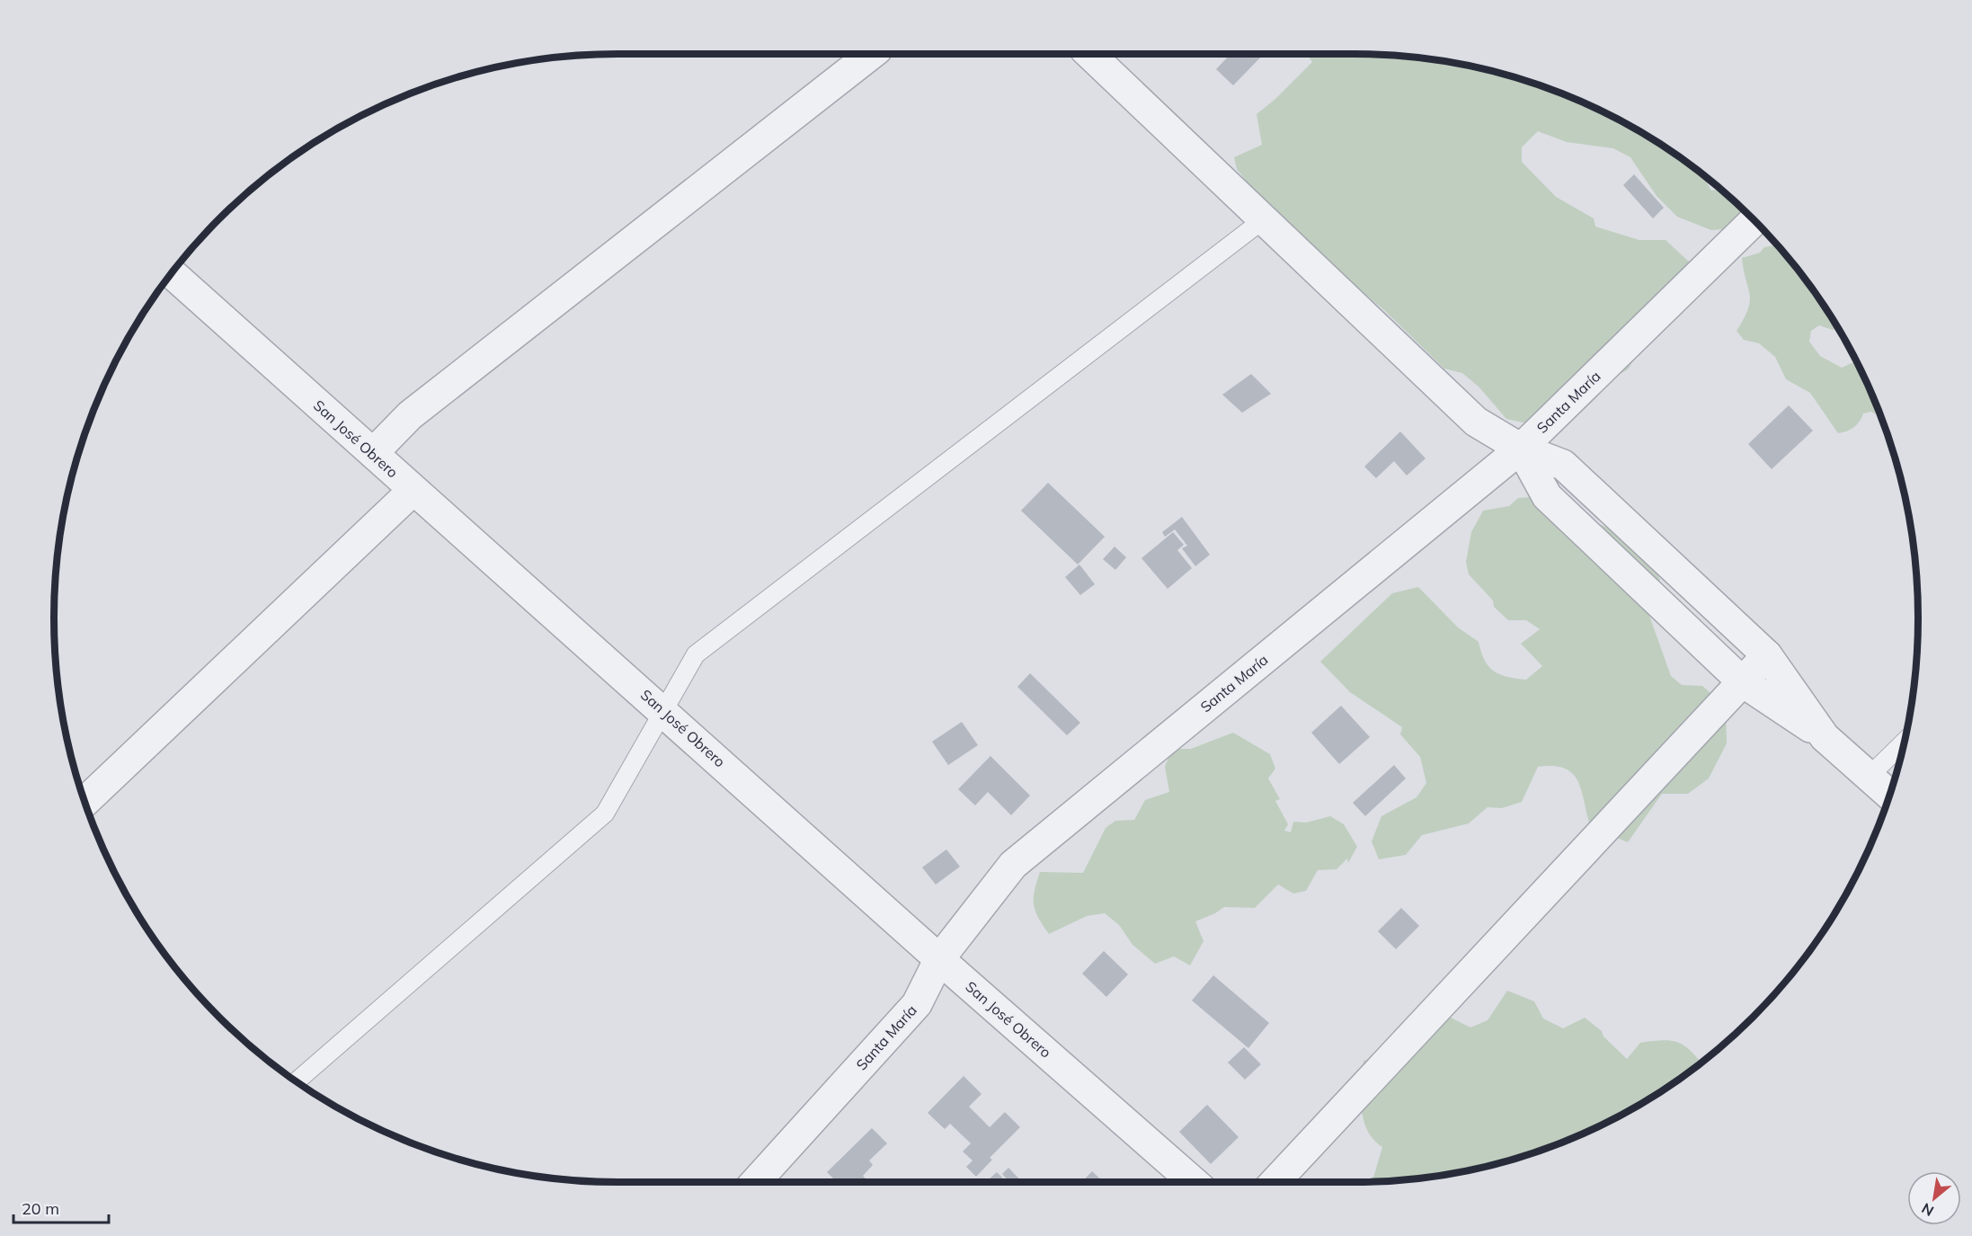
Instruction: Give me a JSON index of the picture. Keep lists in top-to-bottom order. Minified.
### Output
{"streets":{"street":["Santa María","San José Obrero"]},"crossings":[["Santa María","San José Obrero"]],"scale_bar":"20 m","north":"bottom left"}
